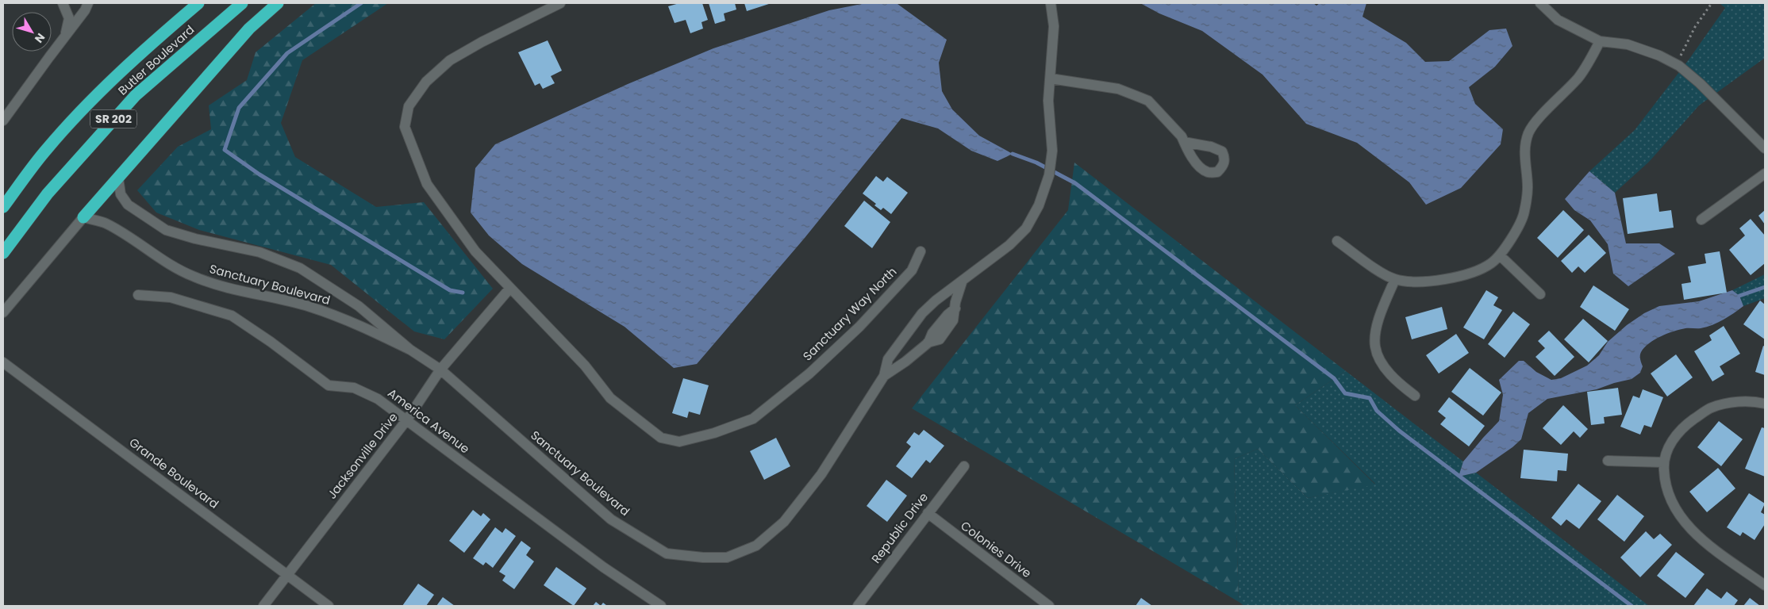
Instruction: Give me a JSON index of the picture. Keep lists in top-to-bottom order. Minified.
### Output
{"streets":{"highway":["Butler Boulevard","SR 202"],"street":["Sanctuary Boulevard","Sanctuary Way North","America Avenue","Jacksonville Drive","Grande Boulevard","Republic Drive","Colonies Drive"]},"crossings":[["Sanctuary Boulevard","Jacksonville Drive"],["Sanctuary Way North","Jacksonville Drive"],["America Avenue","Jacksonville Drive"],["Jacksonville Drive","Grande Boulevard"],["Republic Drive","Colonies Drive"]],"north":"bottom right"}
